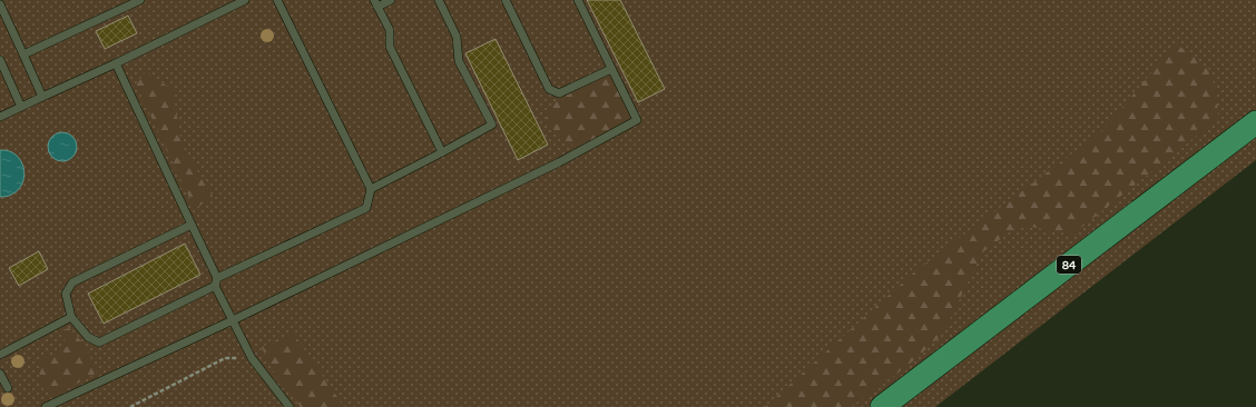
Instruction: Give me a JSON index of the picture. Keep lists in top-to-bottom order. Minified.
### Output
{"streets":{"main road":["84"]}}
